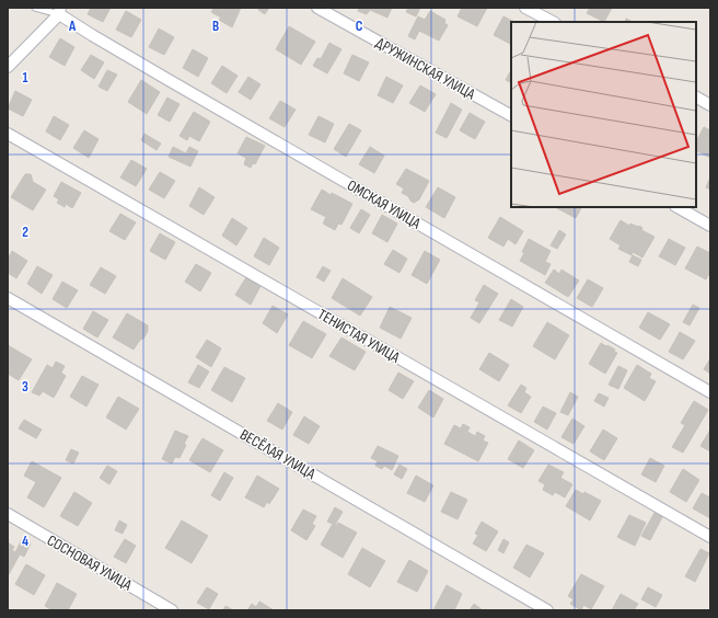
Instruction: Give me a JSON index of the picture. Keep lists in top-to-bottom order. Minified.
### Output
{"streets":{"street":["ДРУЖИНСКАЯ УЛИЦА","ОМСКАЯ УЛИЦА","ТЕНИСТАЯ УЛИЦА","ВЕСЁЛАЯ УЛИЦА","СОСНОВАЯ УЛИЦА"]},"grid":{"columns":["A","B","C"],"rows":["1","2","3","4"]}}
